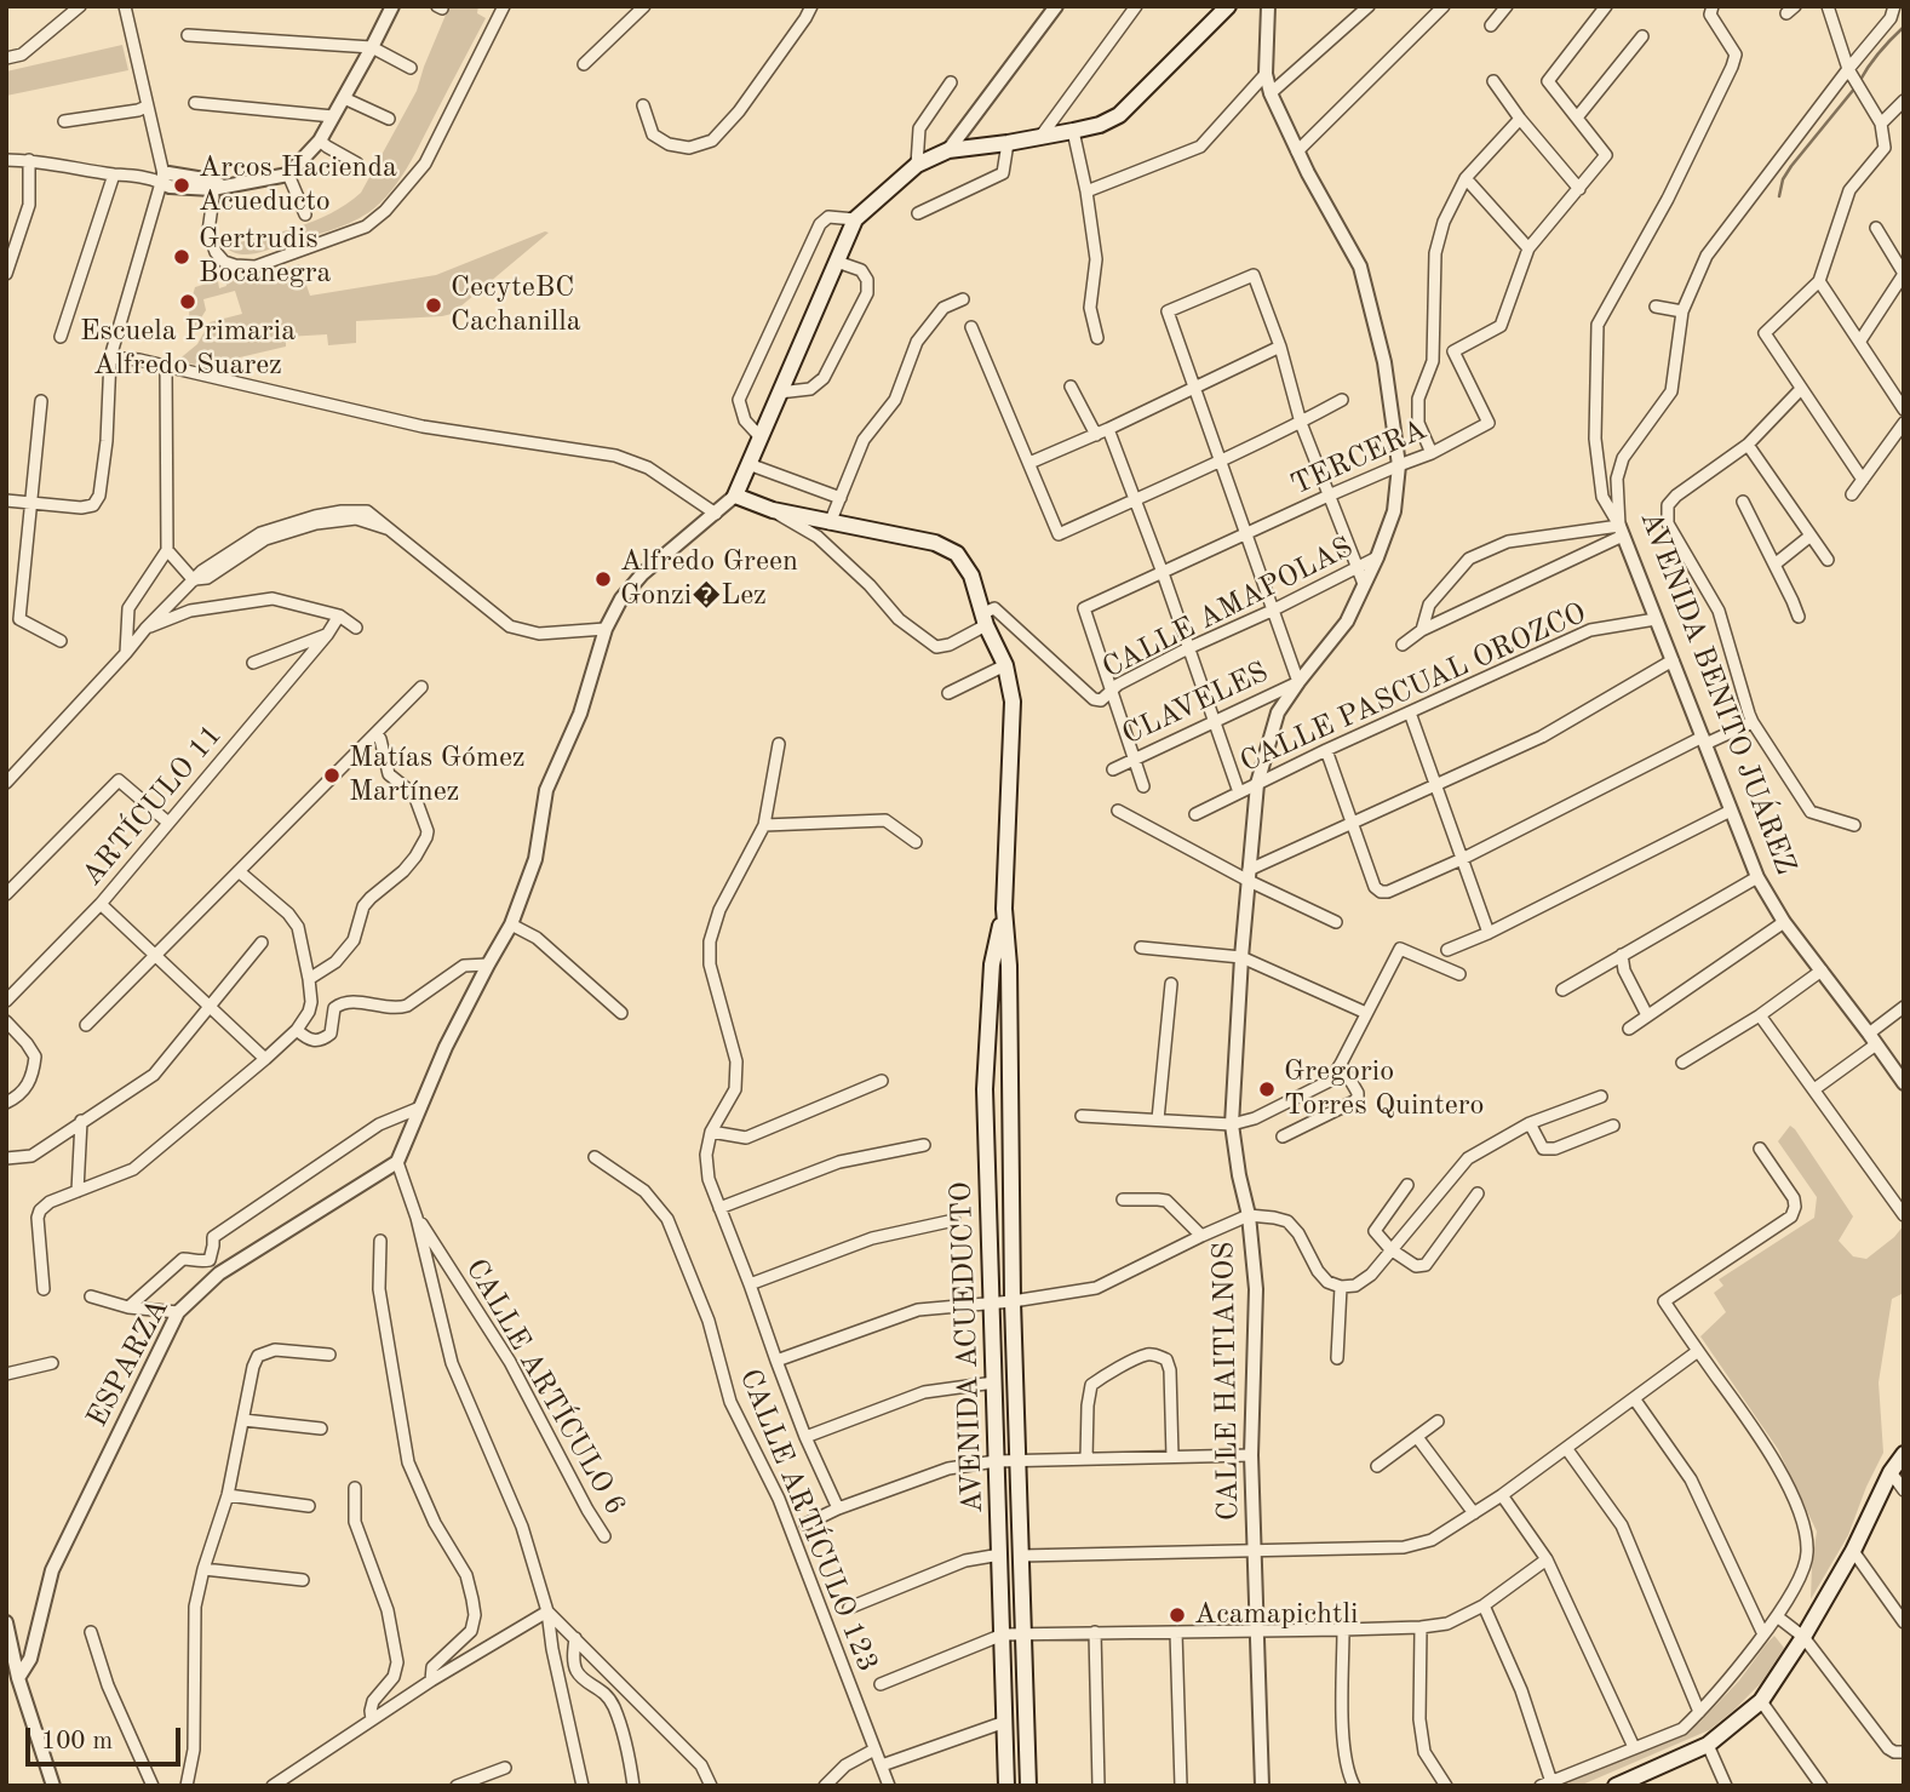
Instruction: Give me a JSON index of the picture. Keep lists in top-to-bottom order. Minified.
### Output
{"streets":{"main road":["AVENIDA ACUEDUCTO"],"street":["TERCERA","CALLE AMAPOLAS","CALLE PASCUAL OROZCO","AVENIDA BENITO JUÁREZ","CLAVELES","ARTÍCULO 11","ESPARZA","CALLE HAITIANOS","CALLE ARTÍCULO 6","CALLE ARTÍCULO 123"]},"crossings":[["TERCERA","CALLE HAITIANOS"],["CALLE AMAPOLAS","AVENIDA ACUEDUCTO"],["CALLE AMAPOLAS","CALLE HAITIANOS"],["CALLE PASCUAL OROZCO","AVENIDA BENITO JUÁREZ"],["CALLE PASCUAL OROZCO","CALLE HAITIANOS"],["CLAVELES","CALLE HAITIANOS"]],"places":["Arcos Hacienda Acueducto","Gertrudis Bocanegra","Escuela Primaria Alfredo Suarez","CecyteBC Cachanilla","Alfredo Green Gonzi�Lez","Matías Gómez Martínez","Gregorio Torres Quintero","Acamapichtli"],"scale_bar":"100 m"}
